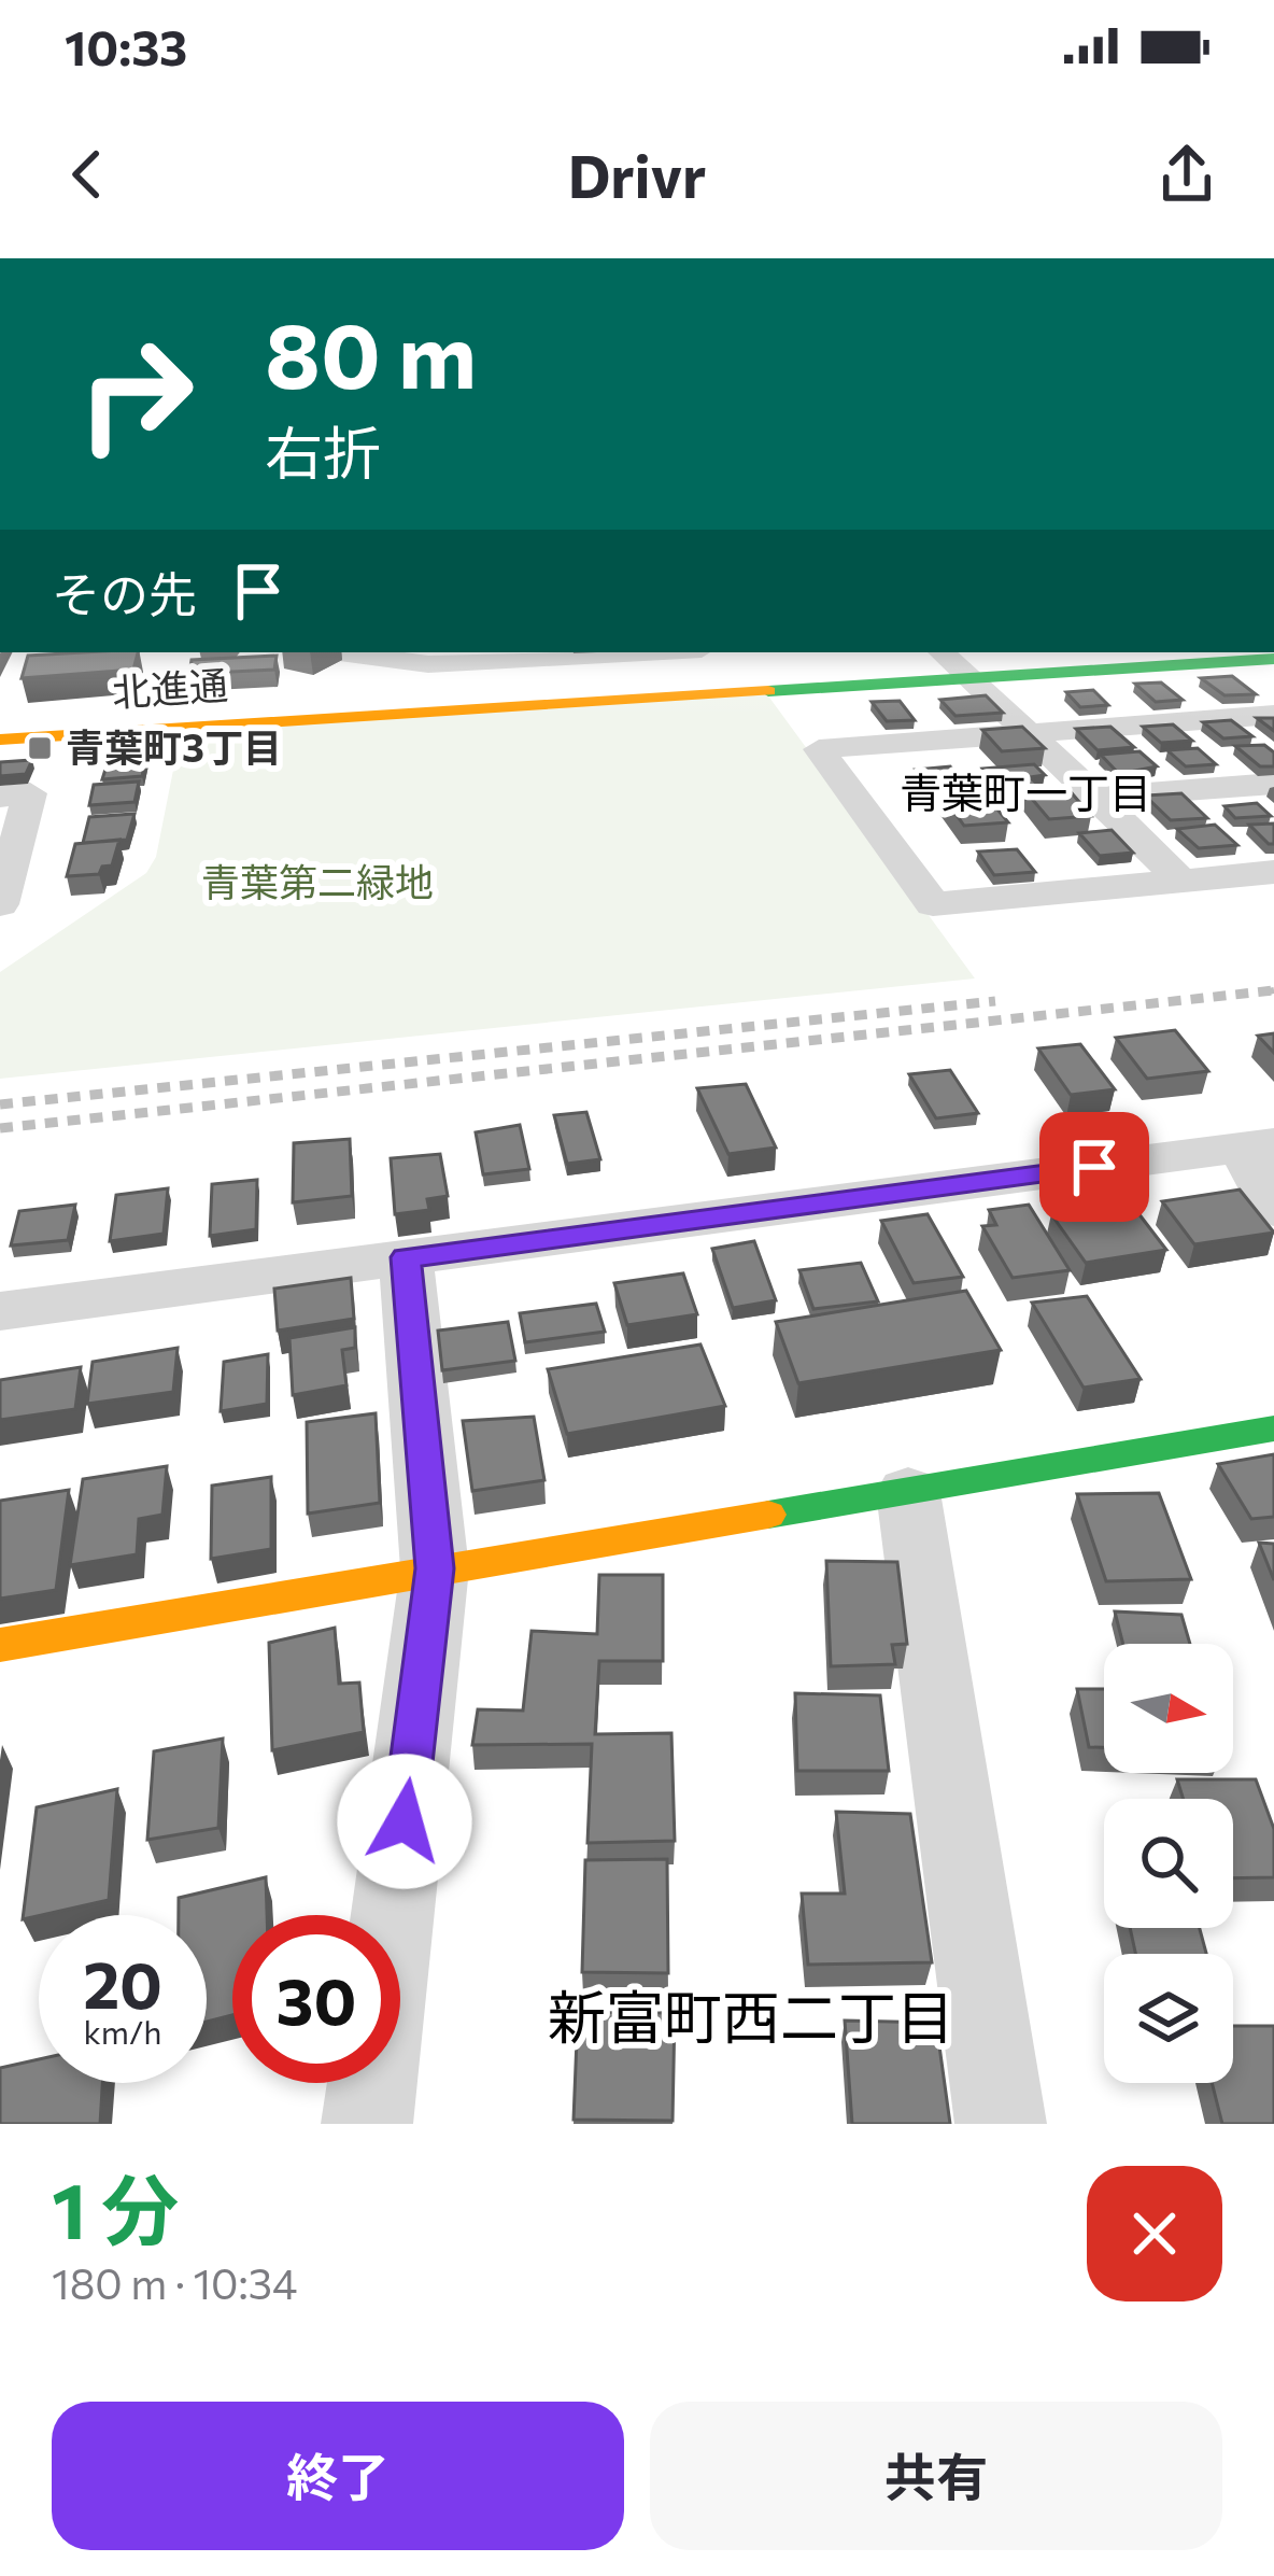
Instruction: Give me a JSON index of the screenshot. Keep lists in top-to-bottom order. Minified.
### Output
{"streets":{"street":["北進通"]},"districts":["青葉町一丁目","新富町西二丁目"],"parks":["青葉第二緑地"],"places":{"transit":["青葉町3丁目"]},"north":"right","page":{"status":"10:33","header":"Drivr","turn":["80 m","右折"],"then":"その先","speed":"20 km/h","limit":"30","heading":["1 分","180 m · 10:34"],"buttons":["終了","共有"]}}
